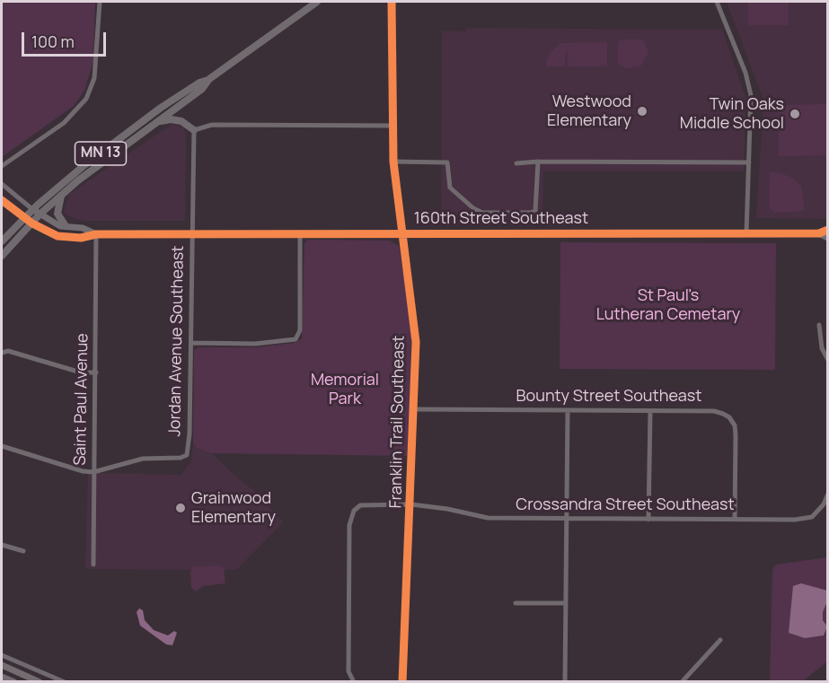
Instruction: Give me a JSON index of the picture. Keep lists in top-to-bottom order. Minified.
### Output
{"streets":{"main road":["MN 13"],"street":["160th Street Southeast","Jordan Avenue Southeast","Bounty Street Southeast","Saint Paul Avenue","Franklin Trail Southeast","Crossandra Street Southeast"]},"crossings":[["MN 13","160th Street Southeast"],["160th Street Southeast","Jordan Avenue Southeast"],["160th Street Southeast","Saint Paul Avenue"],["160th Street Southeast","Franklin Trail Southeast"],["Jordan Avenue Southeast","Saint Paul Avenue"],["Bounty Street Southeast","Franklin Trail Southeast"],["Bounty Street Southeast","Crossandra Street Southeast"],["Franklin Trail Southeast","Crossandra Street Southeast"]],"parks":["St Paul's Lutheran Cemetary","Memorial Park"],"places":["Westwood Elementary","Twin Oaks Middle School","Grainwood Elementary"],"scale_bar":"100 m"}
